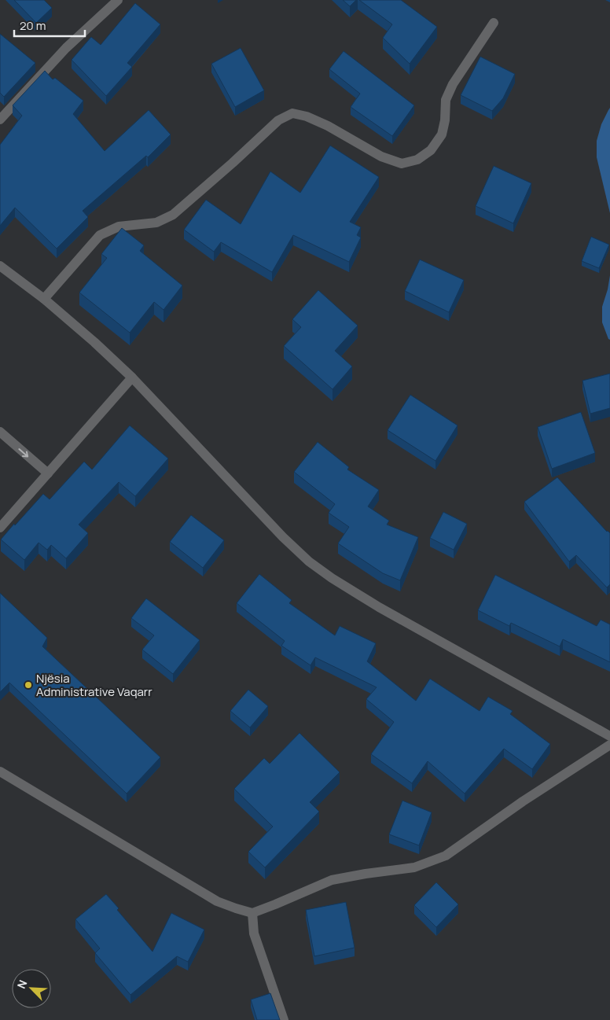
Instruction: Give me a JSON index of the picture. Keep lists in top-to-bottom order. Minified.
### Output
{"places":["Njësia Administrative Vaqarr"],"scale_bar":"20 m","north":"top left"}
